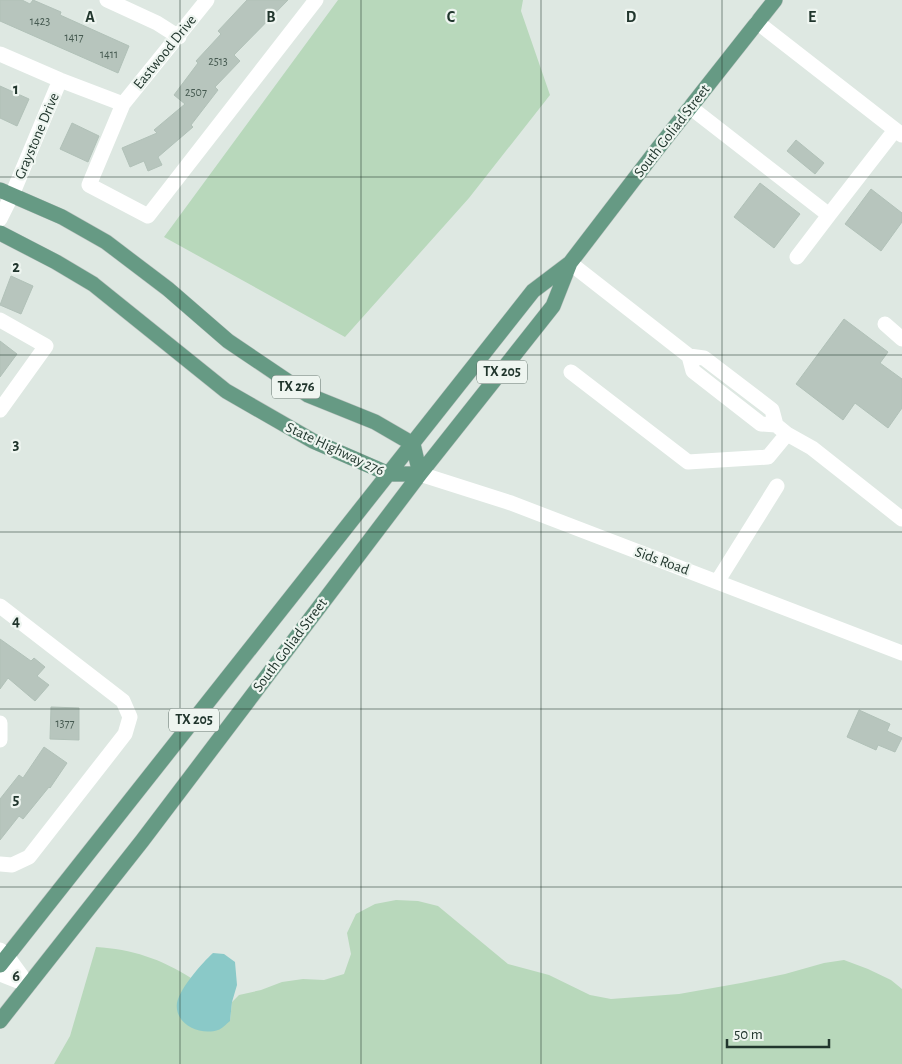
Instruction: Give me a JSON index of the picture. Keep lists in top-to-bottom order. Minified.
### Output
{"streets":{"main road":["South Goliad Street","TX 205","TX 276","State Highway 276"],"street":["Eastwood Drive","Graystone Drive","Sids Road"]},"crossings":[["South Goliad Street","TX 276"],["South Goliad Street","State Highway 276"],["South Goliad Street","Sids Road"],["Graystone Drive","TX 276"],["State Highway 276","Sids Road"]],"house_numbers":["1423","1417","1411","2513","2507","1377"],"scale_bar":"50 m","grid":{"columns":["A","B","C","D","E"],"rows":["1","2","3","4","5","6"]}}
